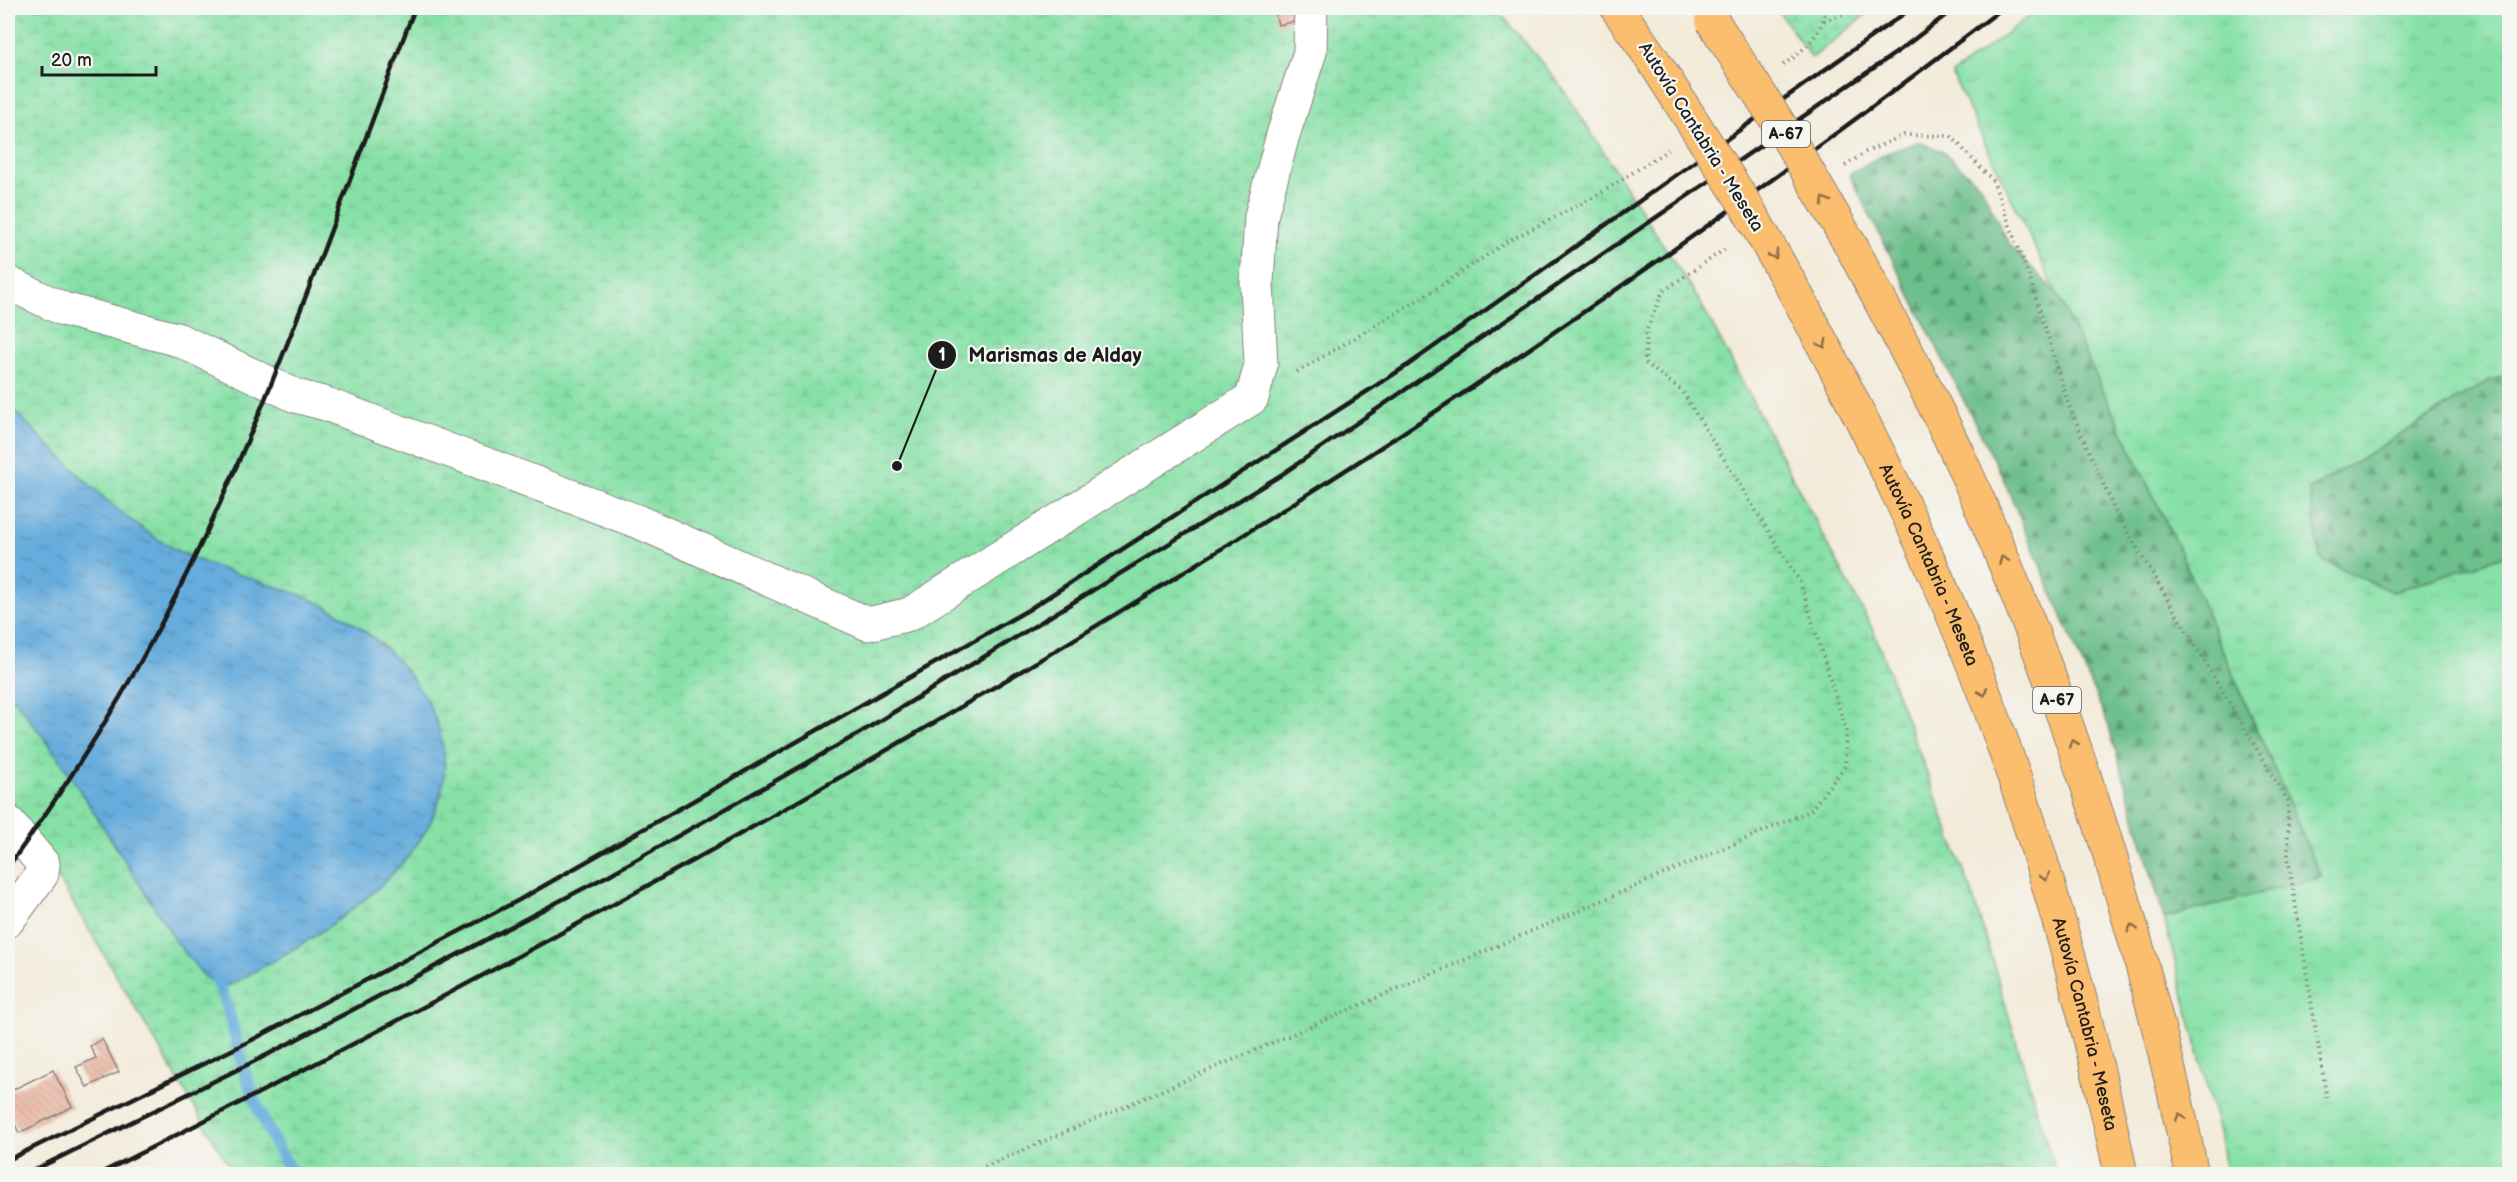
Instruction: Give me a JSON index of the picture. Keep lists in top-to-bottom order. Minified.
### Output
{"streets":{"highway":["A-67","Autovía Cantabria - Meseta"]},"places":["Marismas de Alday"],"scale_bar":"20 m"}
